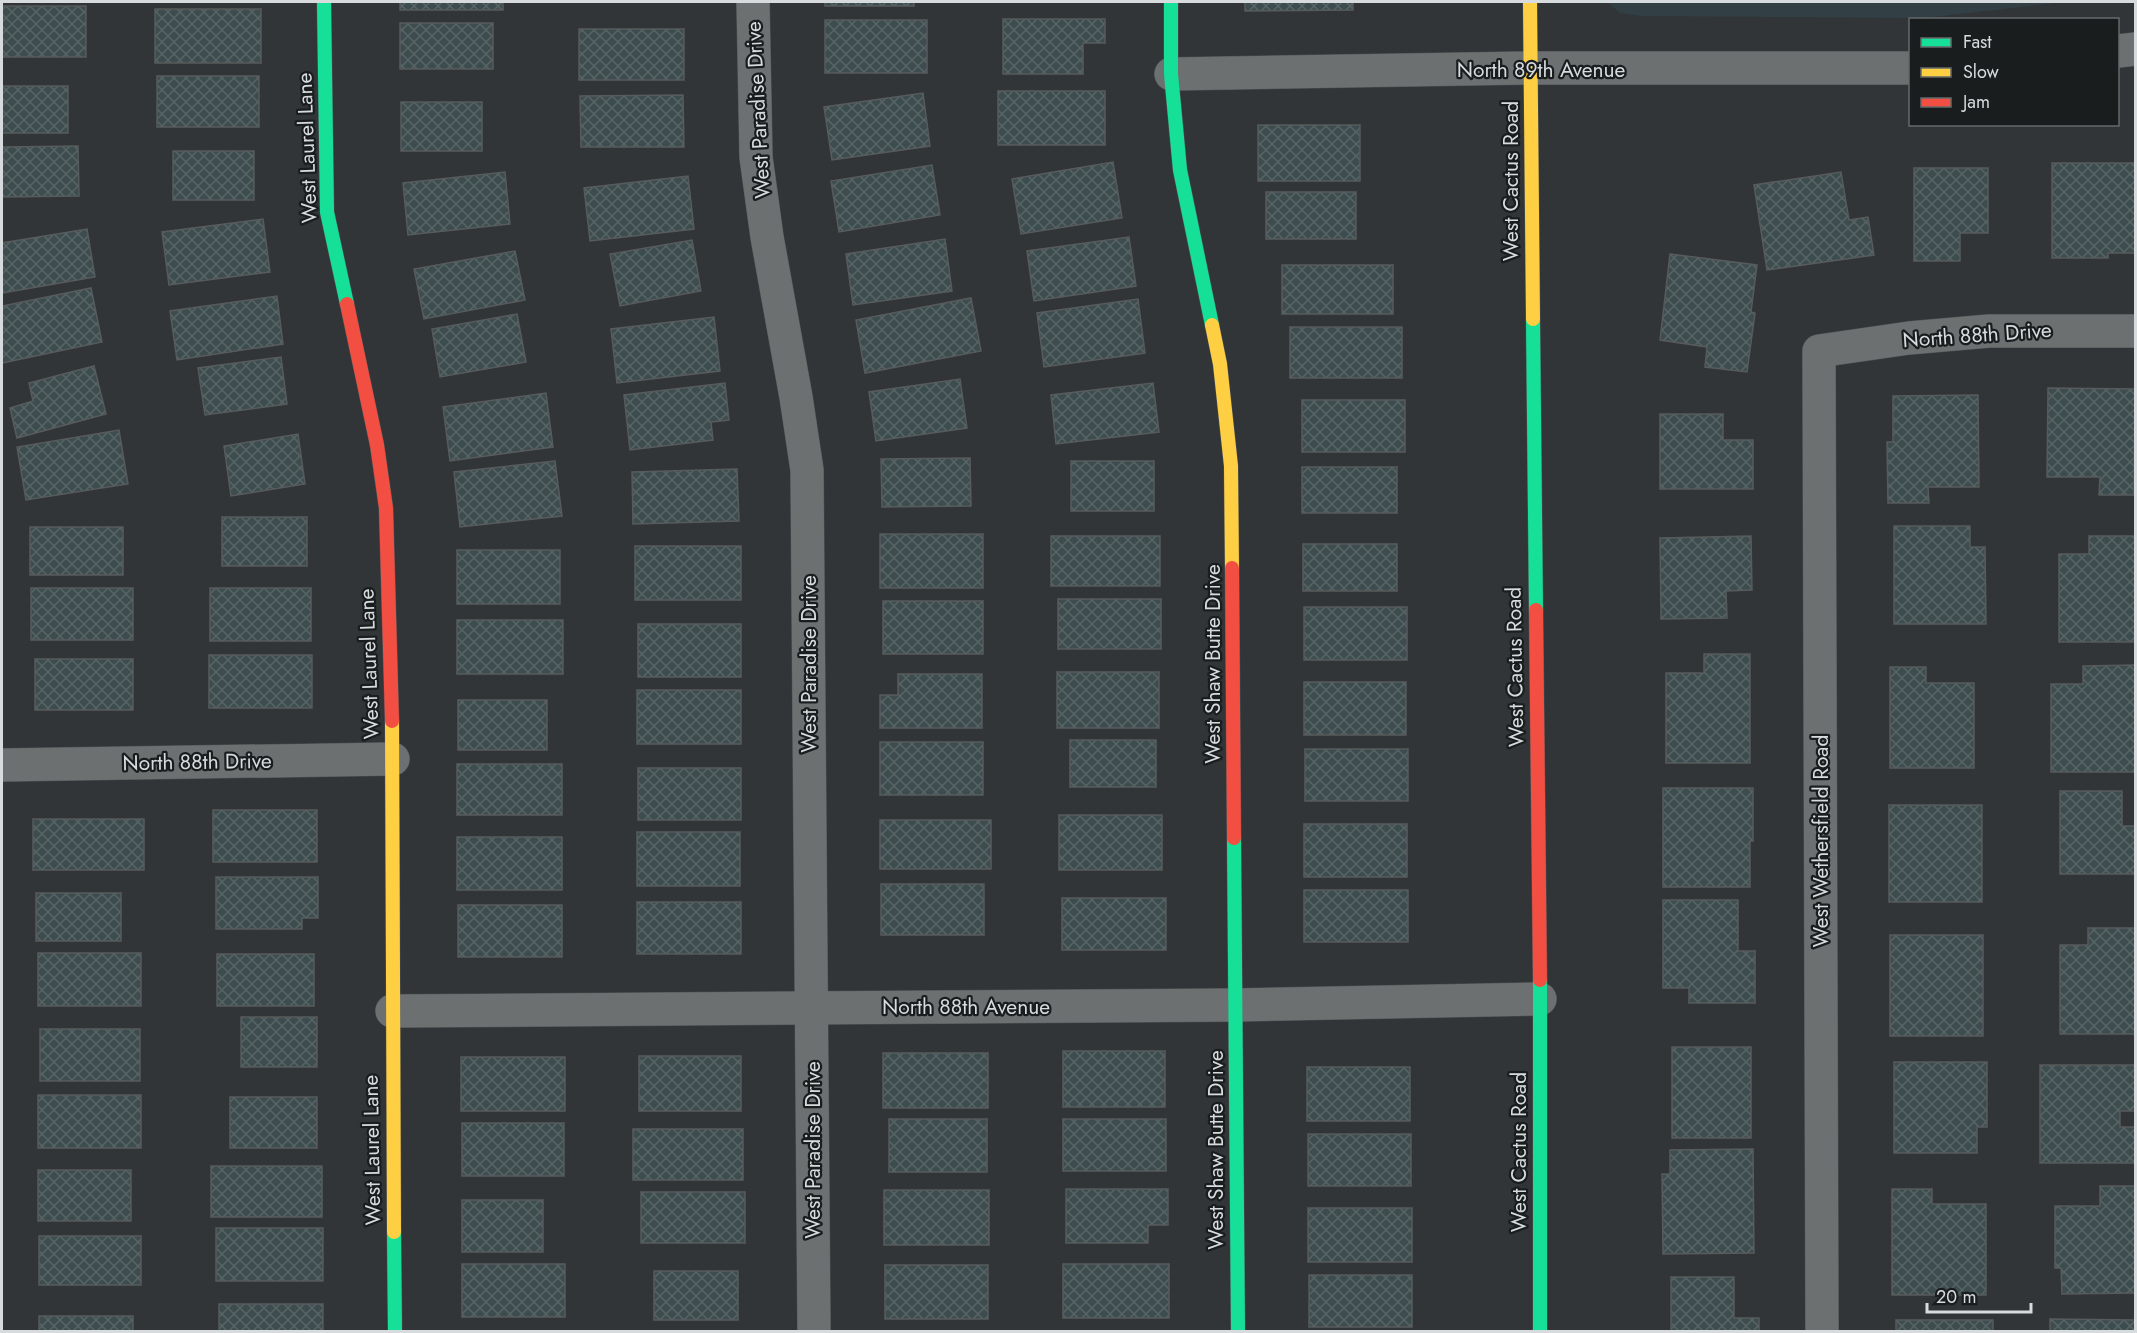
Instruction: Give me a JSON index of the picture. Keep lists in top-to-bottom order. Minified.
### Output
{"streets":{"street":["North 89th Avenue","West Paradise Drive","West Laurel Lane","West Cactus Road","North 88th Drive","West Shaw Butte Drive","West Wethersfield Road","North 88th Avenue"]},"crossings":[["North 89th Avenue","West Cactus Road"],["North 89th Avenue","West Shaw Butte Drive"],["West Paradise Drive","North 88th Avenue"],["West Laurel Lane","North 88th Drive"],["West Laurel Lane","North 88th Avenue"],["West Cactus Road","North 88th Avenue"],["North 88th Drive","West Wethersfield Road"],["West Shaw Butte Drive","North 88th Avenue"]],"legend":["Fast","Slow","Jam"],"scale_bar":"20 m"}
